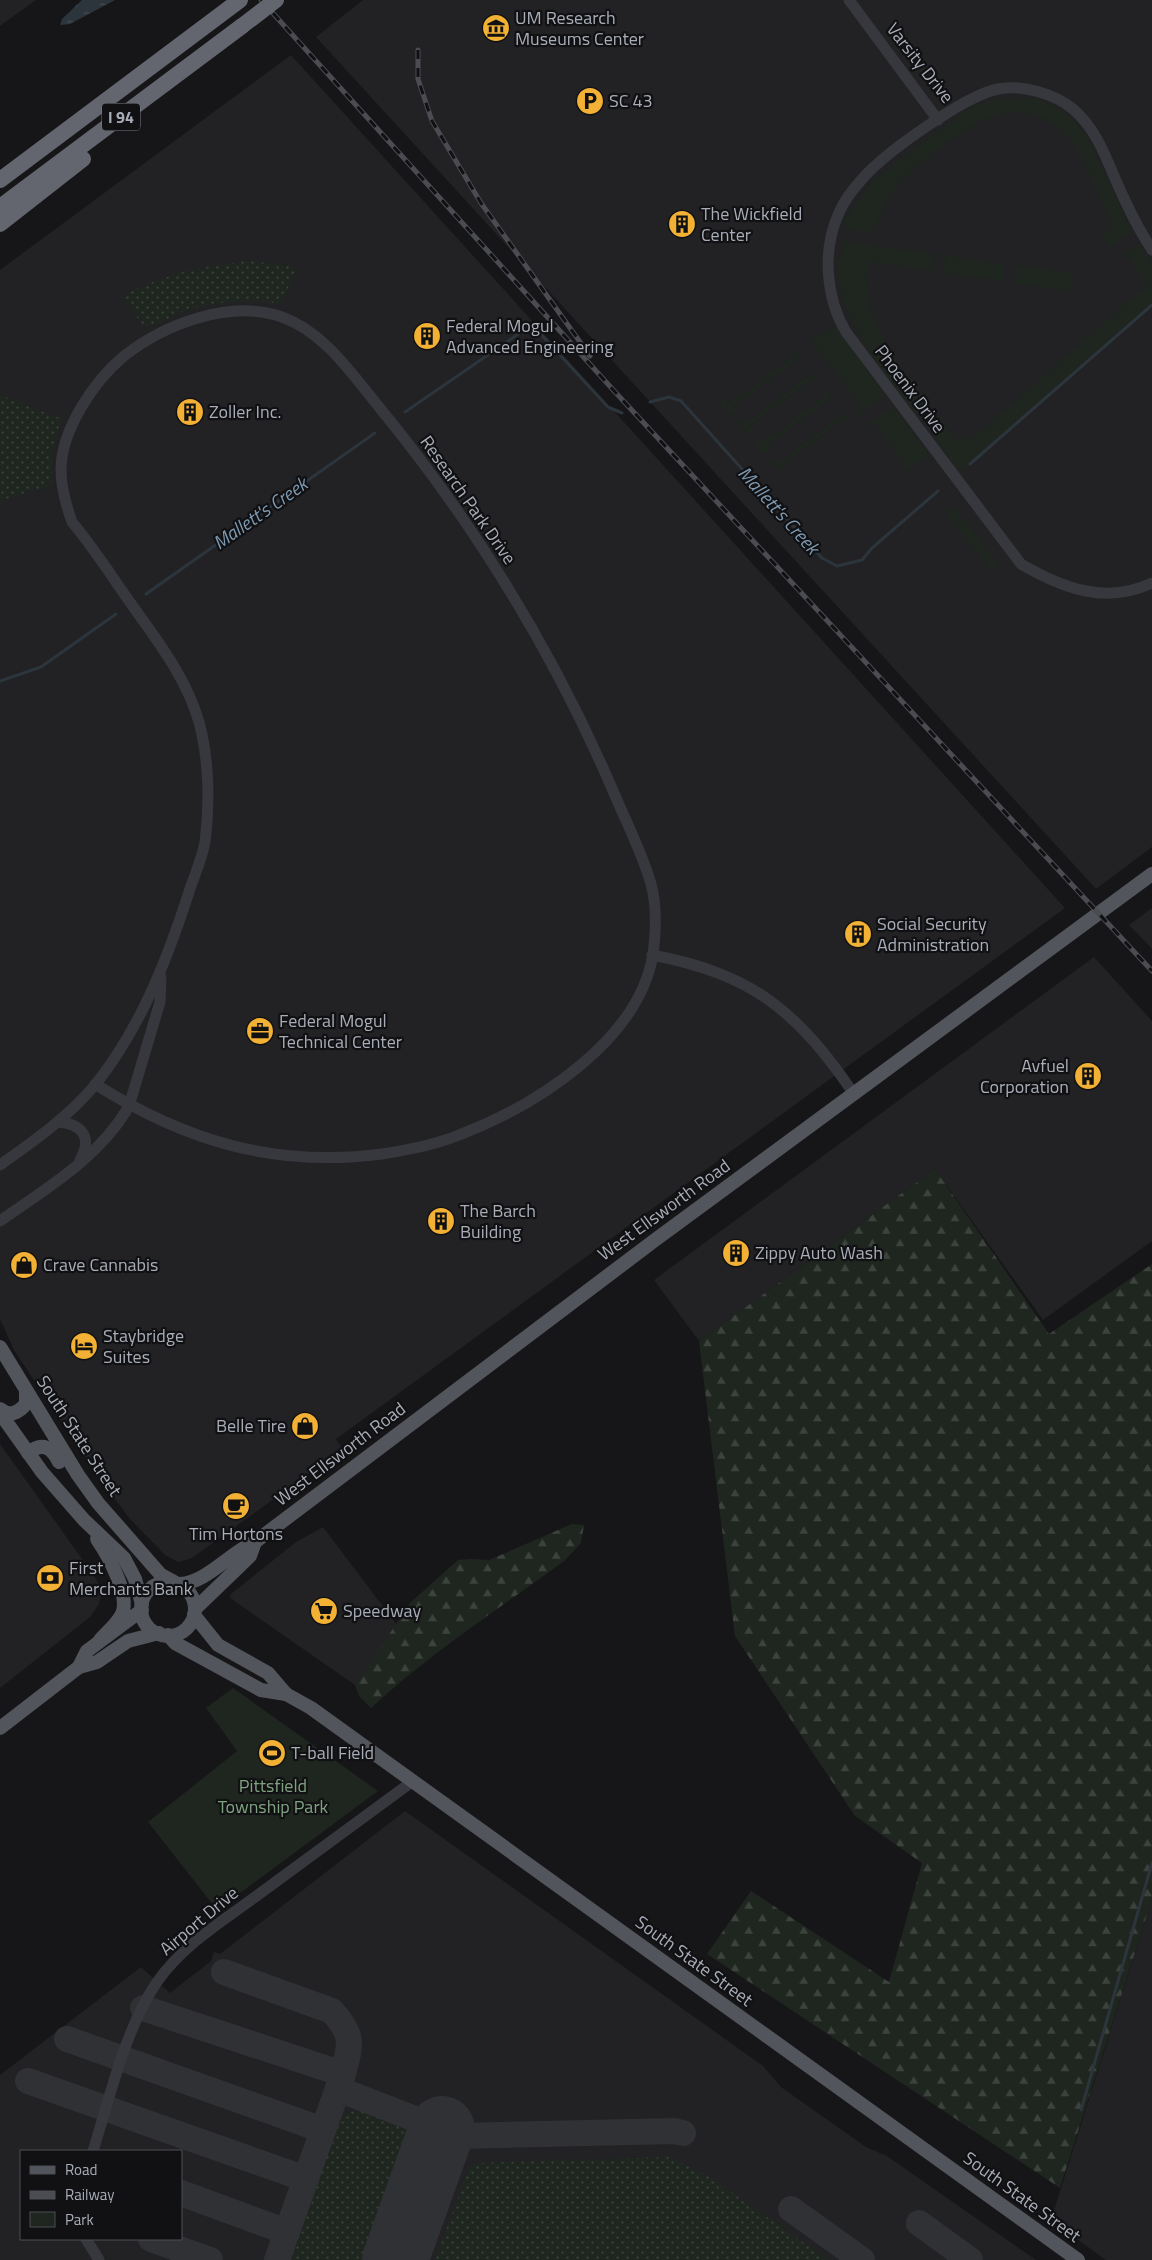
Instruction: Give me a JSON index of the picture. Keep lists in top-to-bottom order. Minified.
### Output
{"streets":{"highway":["I 94"],"main road":["West Ellsworth Road","South State Street"],"street":["Varsity Drive","Phoenix Drive","Research Park Drive","Airport Drive"]},"crossings":[["Varsity Drive","Phoenix Drive"],["West Ellsworth Road","South State Street"],["South State Street","Airport Drive"]],"water":["Mallett's Creek"],"parks":["Pittsfield Township Park"],"places":{"museum":["UM Research Museums Center"],"parking":["SC 43"],"building":["The Wickfield Center","Federal Mogul Advanced Engineering","Zoller Inc.","Social Security Administration","Avfuel Corporation","The Barch Building","Zippy Auto Wash"],"office":["Federal Mogul Technical Center"],"shop":["Crave Cannabis","Belle Tire"],"hotel":["Staybridge Suites"],"cafe":["Tim Hortons"],"bank":["First Merchants Bank"],"supermarket":["Speedway"],"sports":["T-ball Field"]},"legend":["Road","Railway","Park"]}
